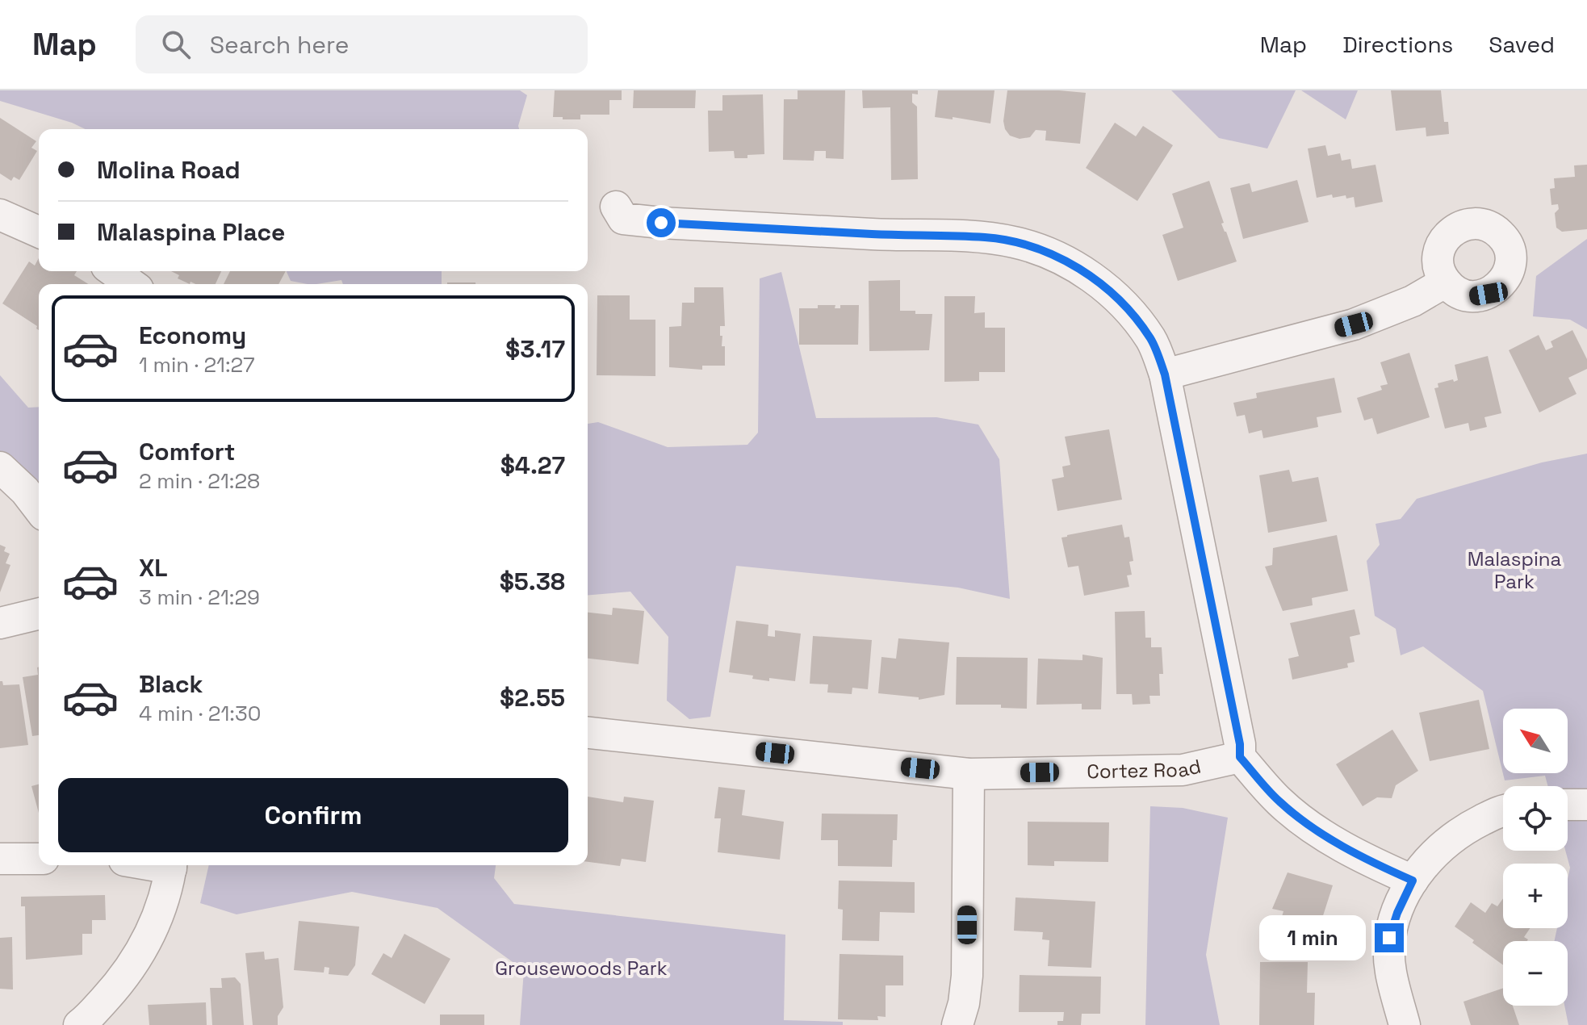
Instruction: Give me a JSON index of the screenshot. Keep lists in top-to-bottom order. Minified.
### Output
{"streets":{"street":["Cortez Road"]},"parks":["Malaspina Park","Grousewoods Park"],"north":"top left","page":{"header":"Map","search":"Search here","nav":["Map","Directions","Saved"],"banner":["Molina Road","Malaspina Place"],"list":[{"name":"Economy","note":"1 min · 21:27","value":"$3.17"},{"name":"Comfort","note":"2 min · 21:28","value":"$4.27"},{"name":"XL","note":"3 min · 21:29","value":"$5.38"},{"name":"Black","note":"4 min · 21:30","value":"$2.55"}],"map_buttons":["+","−"],"buttons":"Confirm","bubble":"1 min"}}
